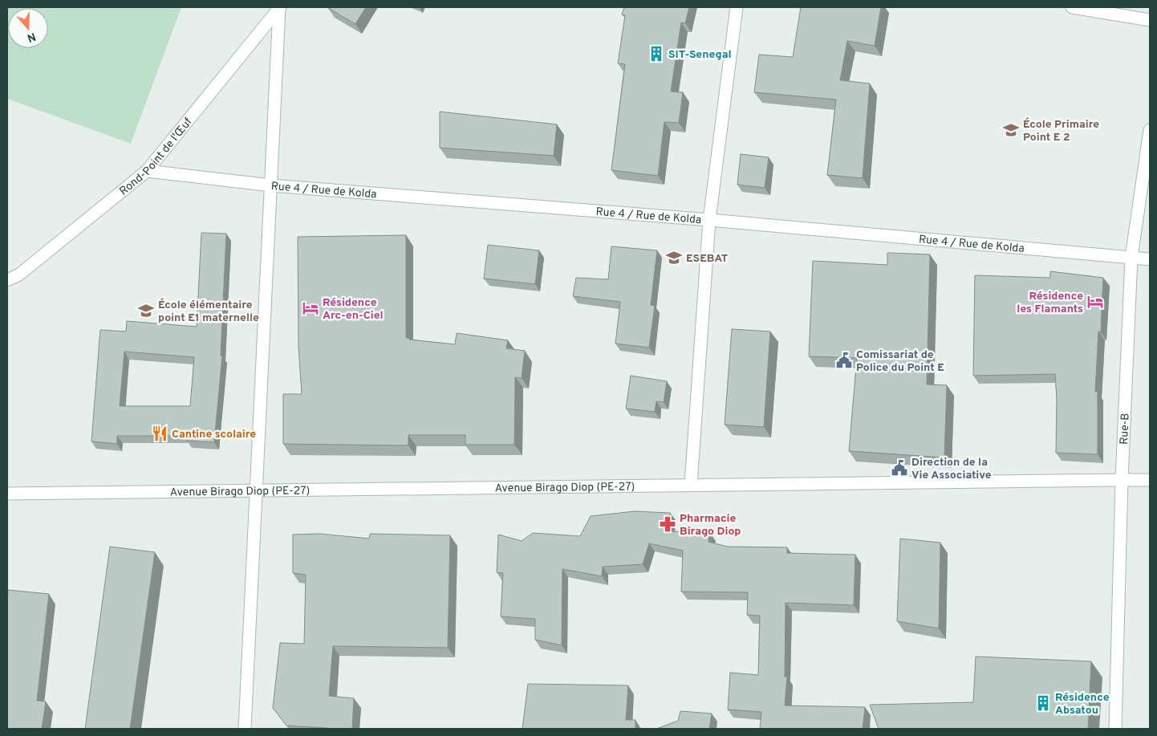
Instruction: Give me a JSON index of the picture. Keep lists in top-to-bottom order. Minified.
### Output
{"streets":{"street":["Rond-Point de l'Œuf","Rue 4 / Rue de Kolda","Rue-B","Avenue Birago Diop (PE-27)"]},"crossings":[["Rond-Point de l'Œuf","Rue 4 / Rue de Kolda"],["Rue 4 / Rue de Kolda","Rue-B"],["Rue-B","Avenue Birago Diop (PE-27)"]],"places":{"building":["SIT-Senegal","Résidence Absatou"],"school or university":["École Primaire Point E 2","ESEBAT","École élémentaire point E1 maternelle"],"hotel":["Résidence les Flamants","Résidence Arc-en-Ciel"],"public building":["Comissariat de Police du Point E","Direction de la Vie Associative"],"restaurant":["Cantine scolaire"],"pharmacy":["Pharmacie Birago Diop"]},"north":"bottom"}
